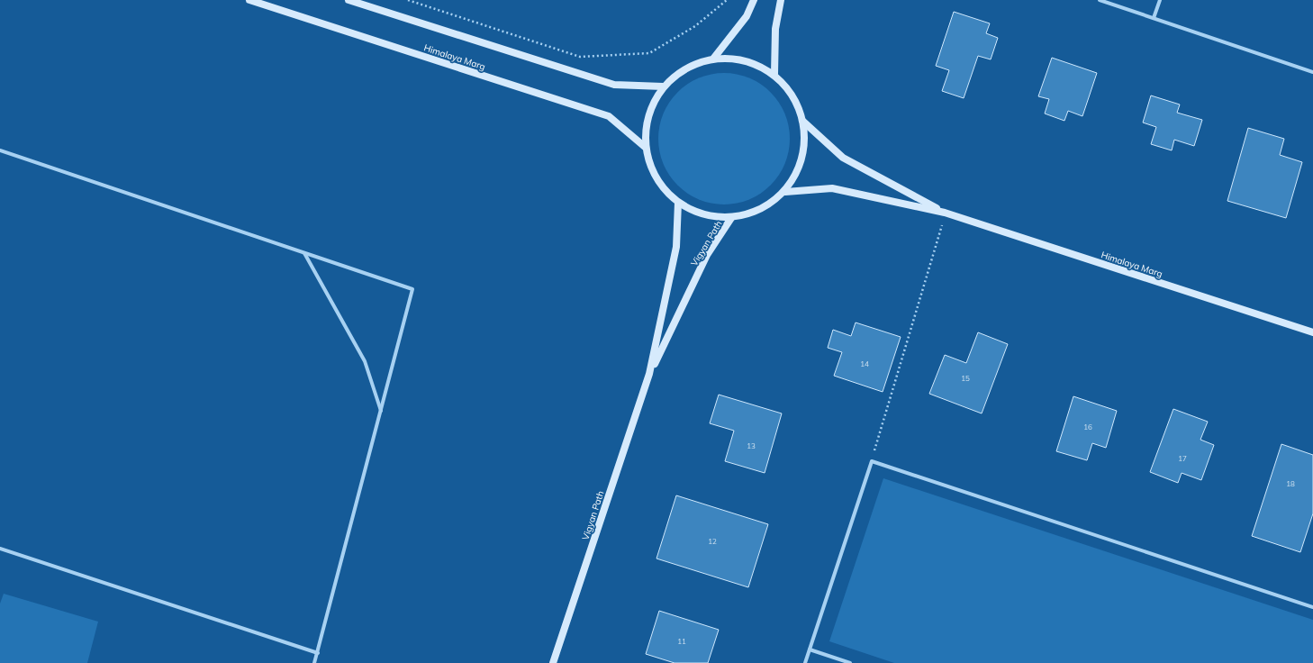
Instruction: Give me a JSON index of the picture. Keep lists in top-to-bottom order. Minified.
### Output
{"streets":{"main road":["Himalaya Marg","Vigyan Path"]},"house_numbers":["14","15","16","13","17","18","12","11"]}
